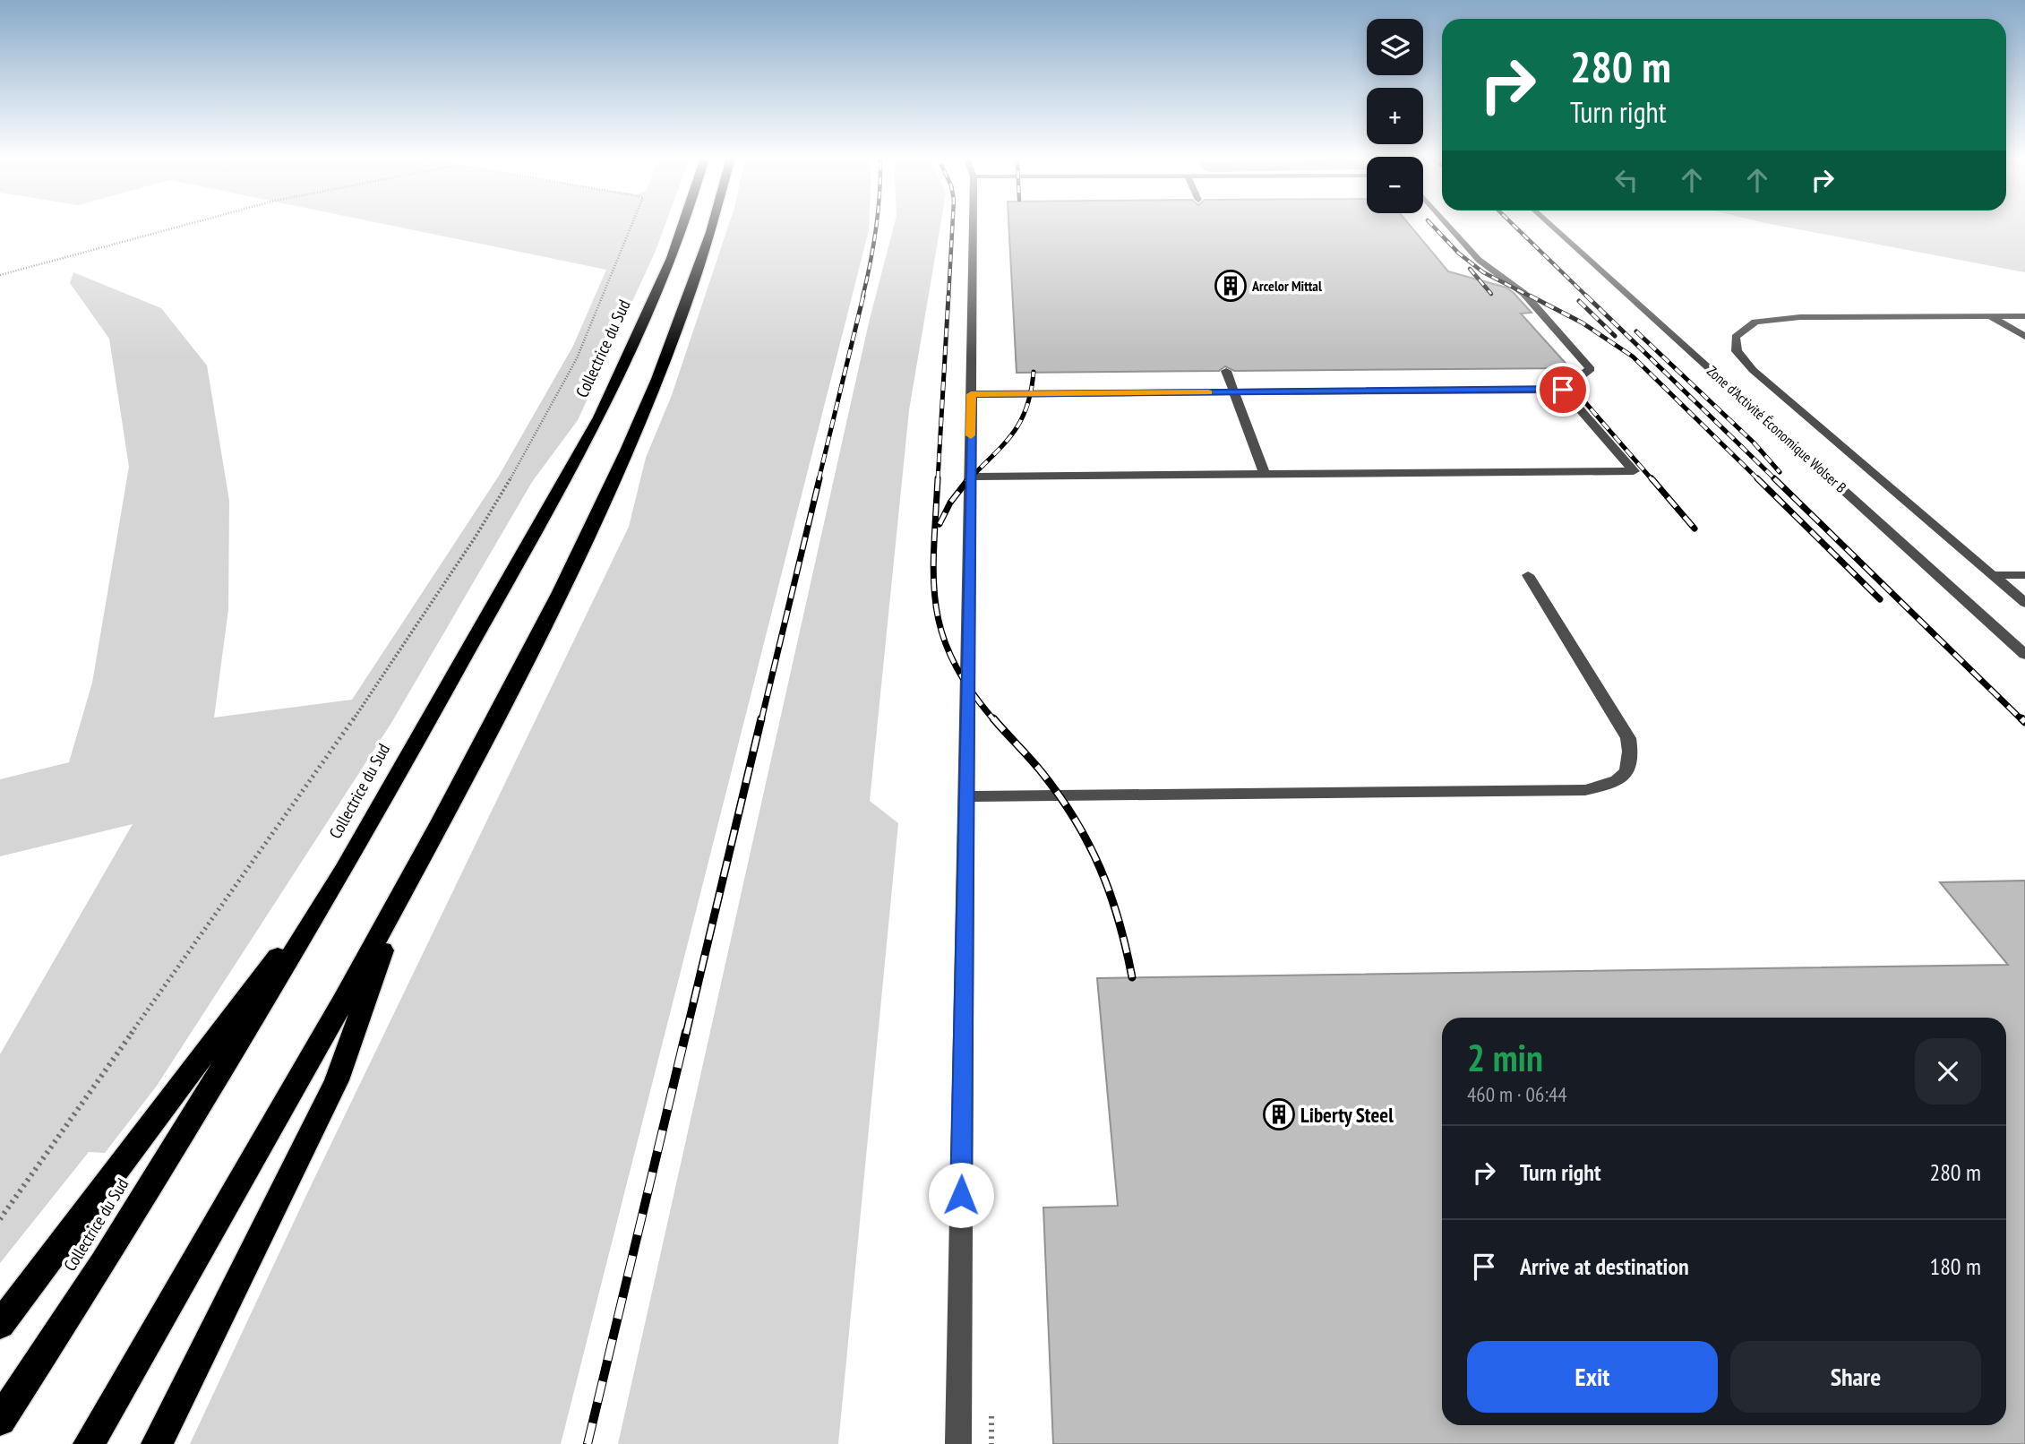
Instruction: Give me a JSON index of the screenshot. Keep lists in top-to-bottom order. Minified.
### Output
{"streets":{"highway":["Collectrice du Sud"],"lane":["Zone d'Activité Économique Wolser B"]},"places":{"building":["Arcelor Mittal","Liberty Steel"]},"page":{"map_buttons":["+","−"],"turn":["280 m","Turn right"],"heading":["2 min","460 m · 06:44"],"list":[{"name":"Turn right","value":"280 m"},{"name":"Arrive at destination","value":"180 m"}],"buttons":["Exit","Share"]}}
